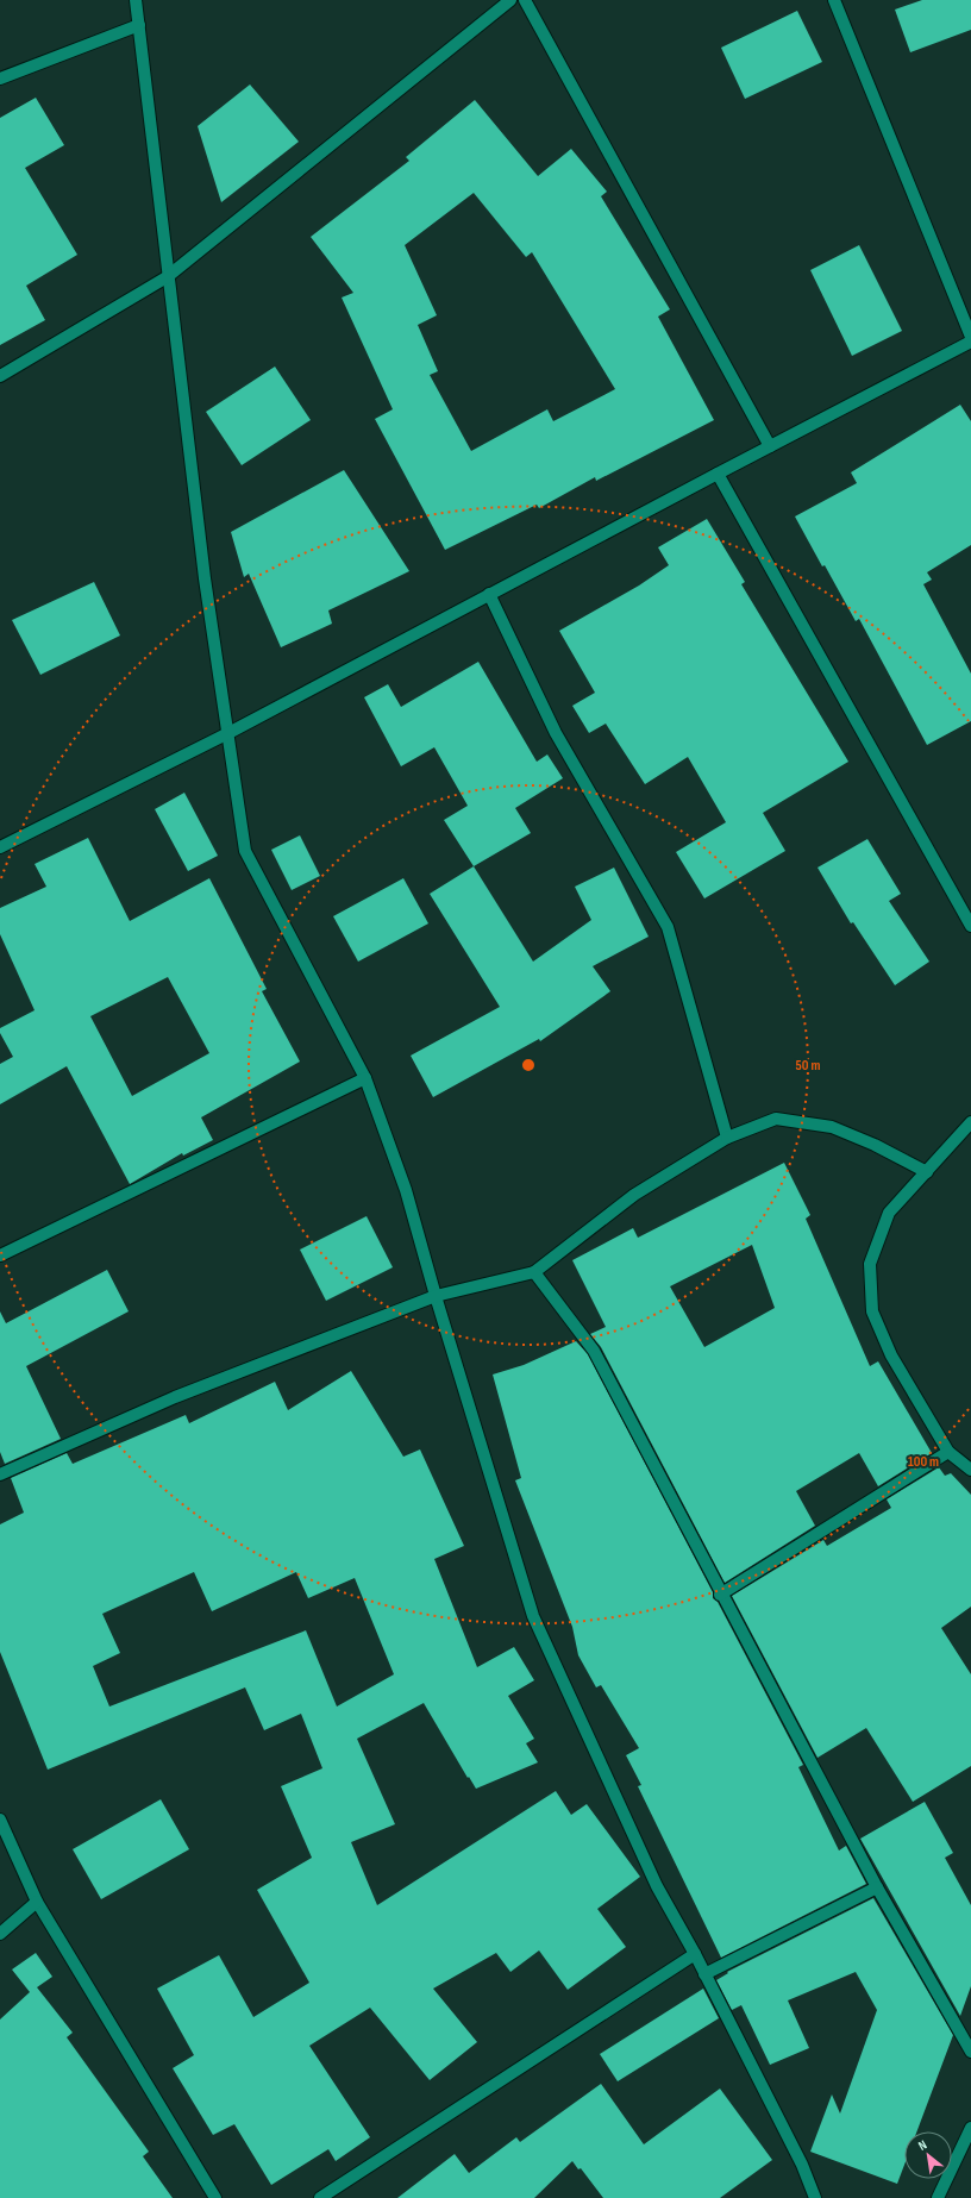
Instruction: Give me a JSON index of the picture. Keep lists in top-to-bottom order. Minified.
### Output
{"north":"top left","rings":["50 m","100 m"]}
